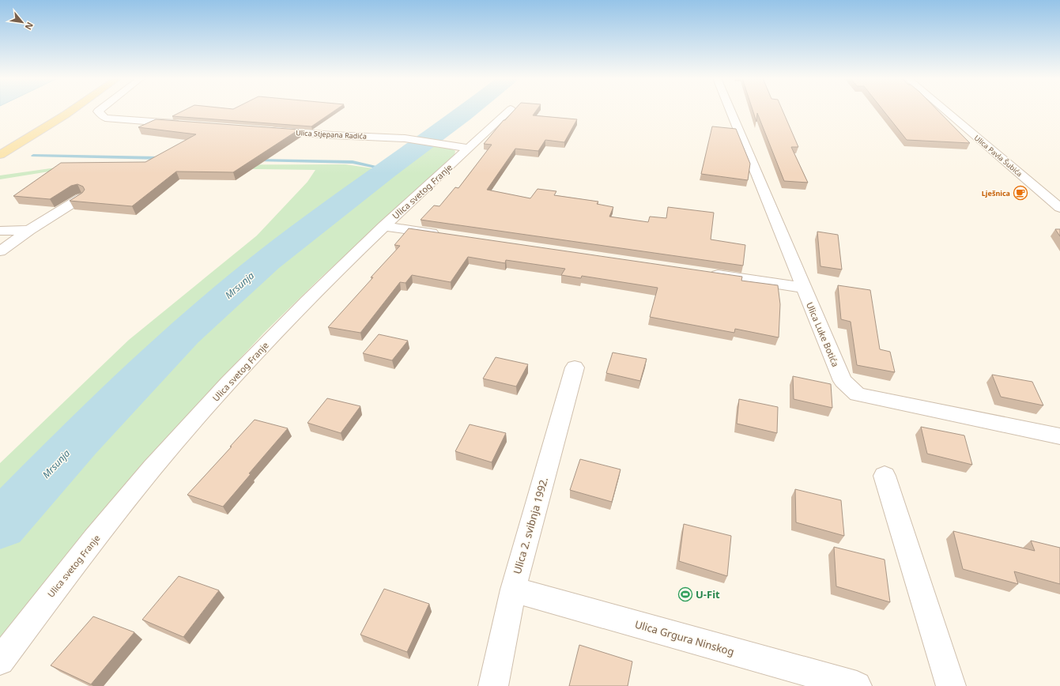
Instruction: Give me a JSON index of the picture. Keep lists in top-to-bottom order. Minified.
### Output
{"streets":{"street":["Ulica Stjepana Radića","Ulica Pavla Šubića","Ulica svetog Franje","Ulica Luke Botića","Ulica 2. svibnja 1992.","Ulica Grgura Ninskog"]},"crossings":[["Ulica Stjepana Radića","Ulica svetog Franje"],["Ulica 2. svibnja 1992.","Ulica Grgura Ninskog"]],"water":["Mrsunja"],"places":{"cafe":["Lješnica"],"sports":["U-Fit"]},"north":"bottom right"}
